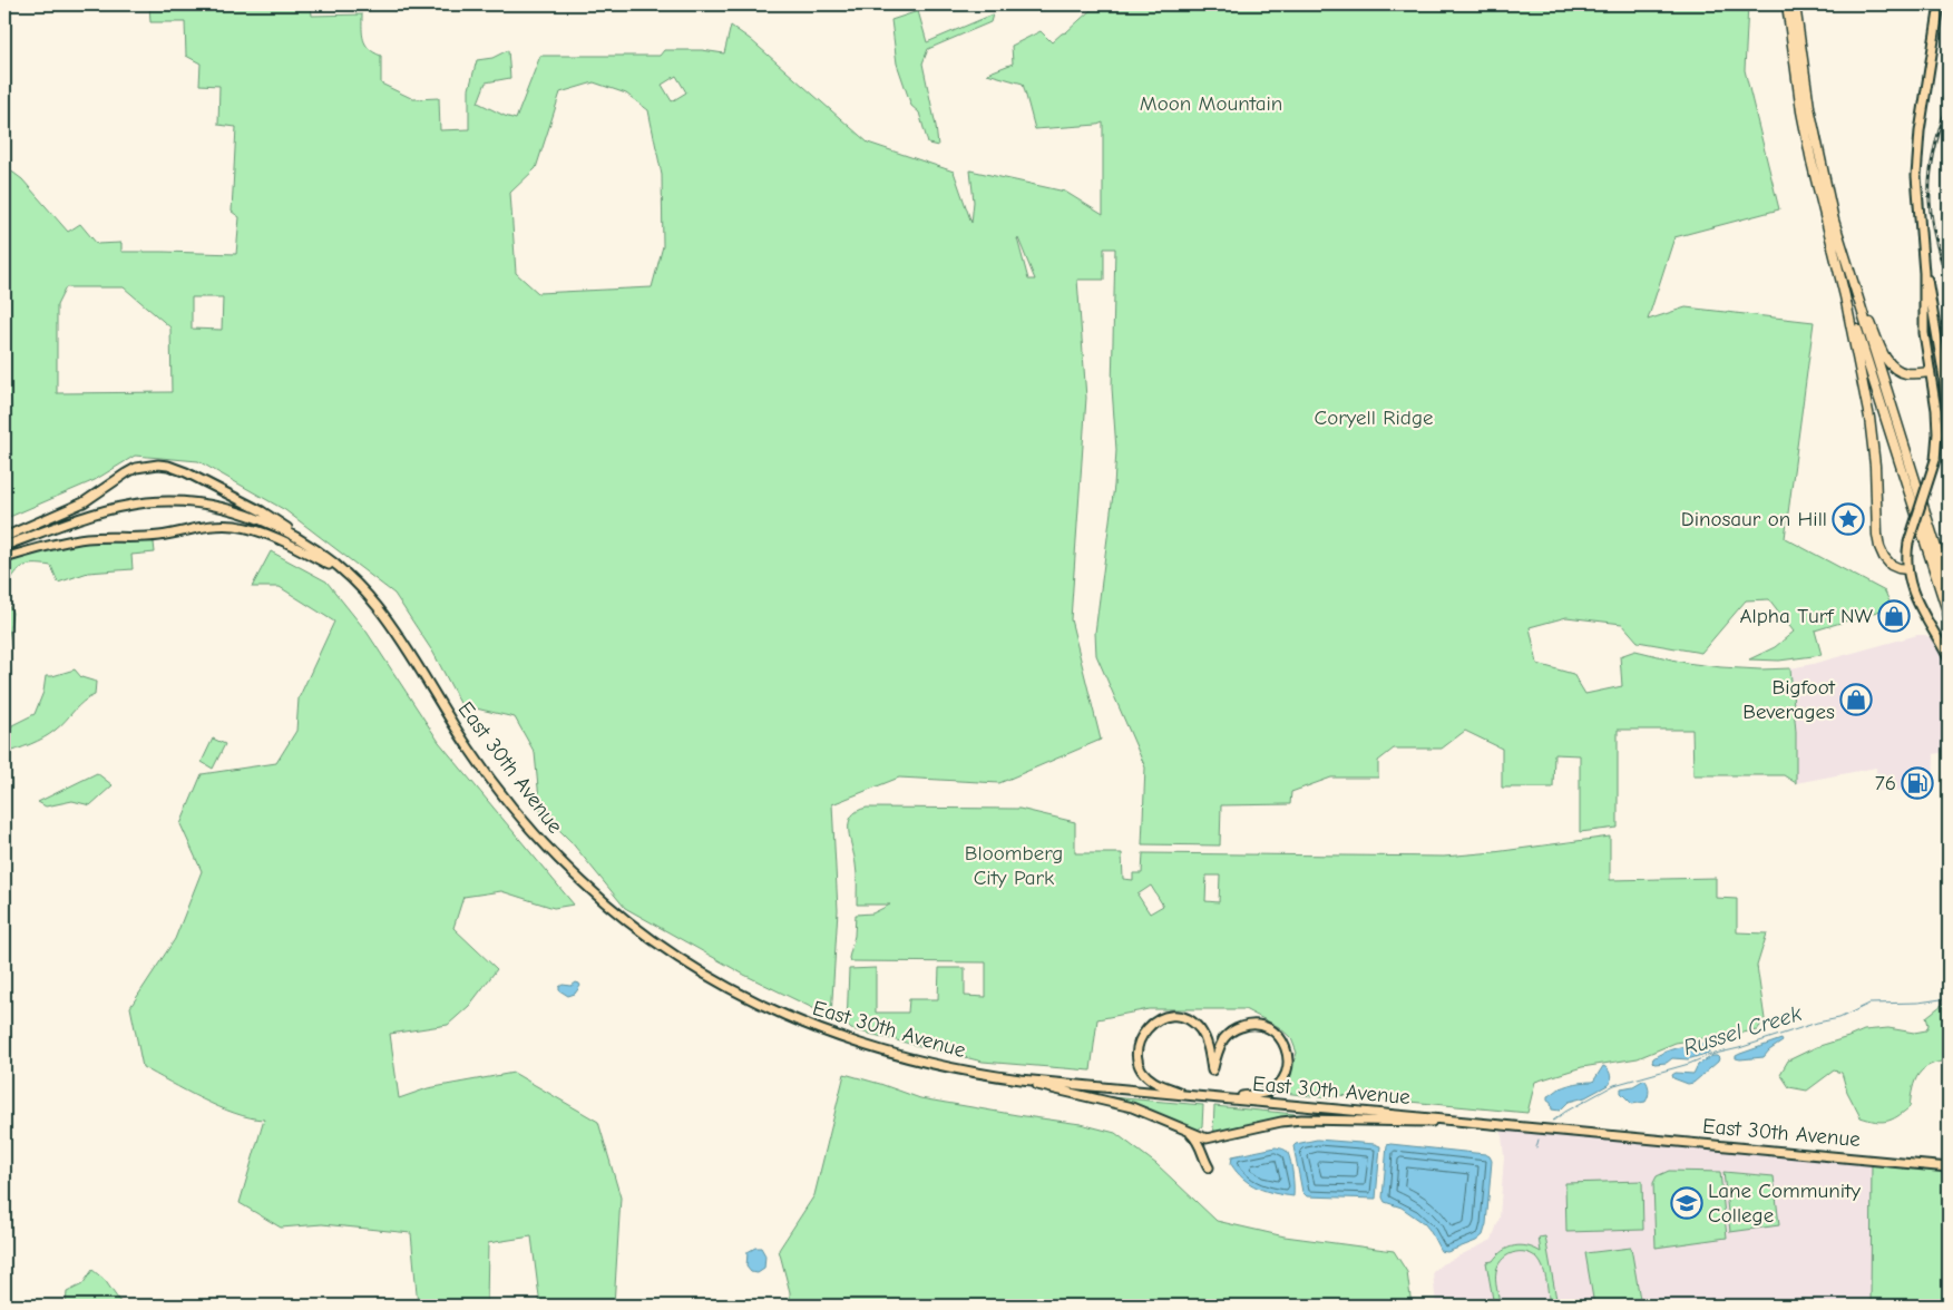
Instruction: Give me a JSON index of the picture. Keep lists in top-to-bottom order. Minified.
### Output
{"streets":{"main road":["East 30th Avenue"]},"water":["Russel Creek"],"parks":["Moon Mountain","Coryell Ridge","Bloomberg City Park"],"places":{"place":["Dinosaur on Hill"],"shop":["Alpha Turf NW","Bigfoot Beverages"],"fuel station":["76"],"school or university":["Lane Community College"]}}
